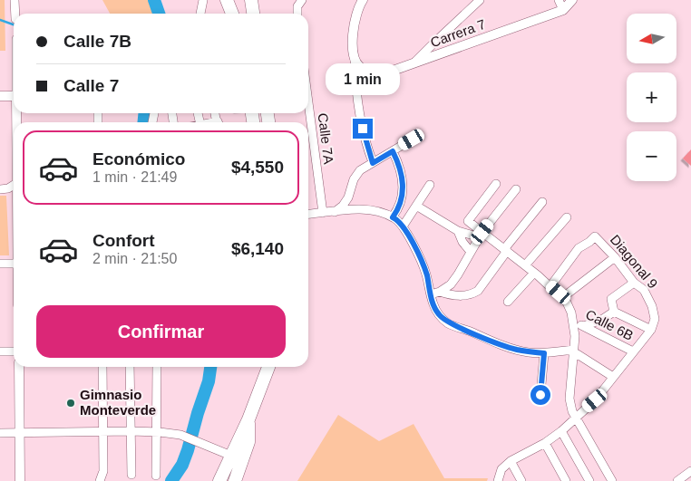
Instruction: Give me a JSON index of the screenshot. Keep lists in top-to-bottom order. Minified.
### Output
{"streets":{"street":["Carrera 7","Calle 7A","Diagonal 9","Calle 6B"]},"places":["Gimnasio Monteverde"],"north":"left","page":{"map_buttons":["+","−"],"banner":["Calle 7B","Calle 7"],"bubble":"1 min","list":[{"name":"Económico","note":"1 min · 21:49","value":"$4,550"},{"name":"Confort","note":"2 min · 21:50","value":"$6,140"}],"buttons":"Confirmar"}}
